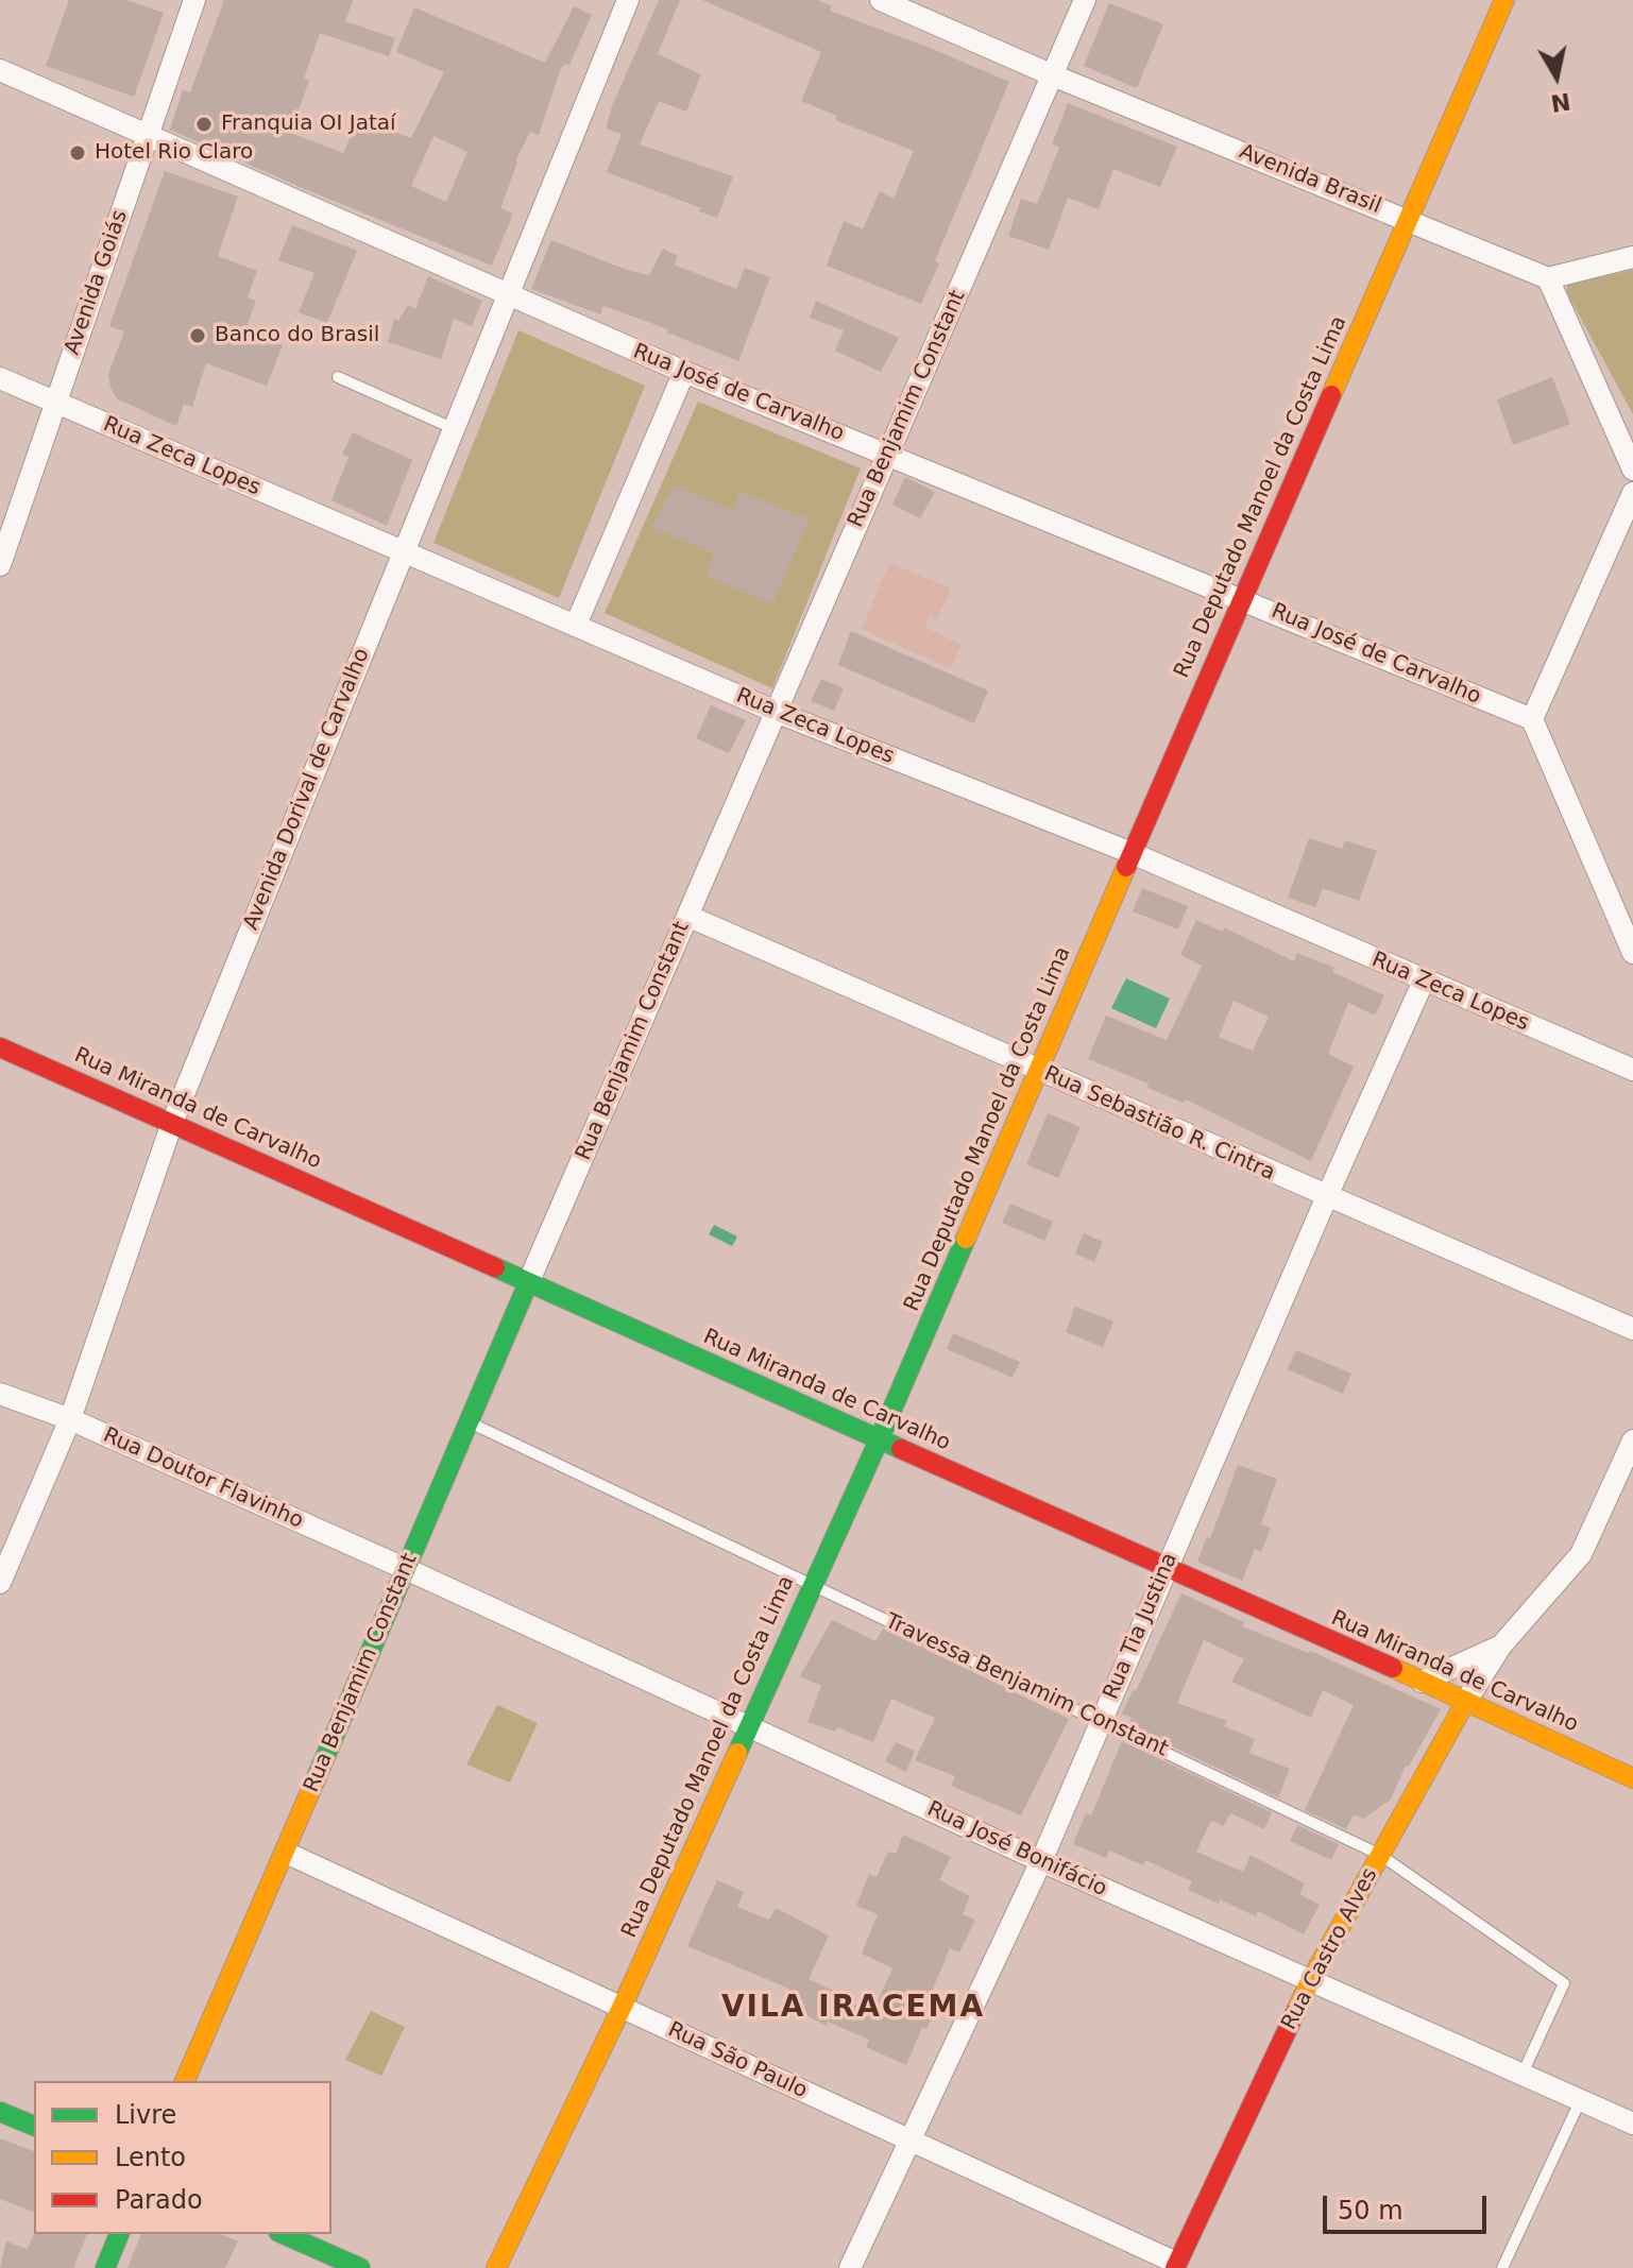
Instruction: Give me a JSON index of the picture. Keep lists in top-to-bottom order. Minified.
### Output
{"streets":{"street":["Avenida Brasil","Avenida Goiás","Rua José de Carvalho","Rua Benjamim Constant","Rua Zeca Lopes","Rua Deputado Manoel da Costa Lima","Avenida Dorival de Carvalho","Rua Miranda de Carvalho","Rua Sebastião R. Cintra","Rua Doutor Flavinho","Rua Tia Justina","Rua José Bonifácio","Rua Castro Alves","Rua São Paulo"],"lane":["Travessa Benjamim Constant"]},"crossings":[["Avenida Brasil","Rua Benjamim Constant"],["Avenida Brasil","Rua Deputado Manoel da Costa Lima"],["Avenida Goiás","Rua José de Carvalho"],["Avenida Goiás","Rua Zeca Lopes"],["Rua José de Carvalho","Rua Benjamim Constant"],["Rua José de Carvalho","Rua Deputado Manoel da Costa Lima"],["Rua José de Carvalho","Avenida Dorival de Carvalho"],["Rua Benjamim Constant","Rua Zeca Lopes"],["Rua Benjamim Constant","Rua Miranda de Carvalho"],["Rua Benjamim Constant","Rua Sebastião R. Cintra"],["Rua Benjamim Constant","Rua Doutor Flavinho"],["Rua Benjamim Constant","Travessa Benjamim Constant"],["Rua Benjamim Constant","Rua José Bonifácio"],["Rua Benjamim Constant","Rua São Paulo"],["Rua Zeca Lopes","Rua Deputado Manoel da Costa Lima"],["Rua Zeca Lopes","Avenida Dorival de Carvalho"],["Rua Zeca Lopes","Rua Tia Justina"],["Rua Deputado Manoel da Costa Lima","Rua Miranda de Carvalho"],["Rua Deputado Manoel da Costa Lima","Rua Sebastião R. Cintra"],["Rua Deputado Manoel da Costa Lima","Travessa Benjamim Constant"],["Rua Deputado Manoel da Costa Lima","Rua José Bonifácio"],["Rua Deputado Manoel da Costa Lima","Rua São Paulo"],["Avenida Dorival de Carvalho","Rua Miranda de Carvalho"],["Avenida Dorival de Carvalho","Rua Doutor Flavinho"],["Rua Miranda de Carvalho","Rua Tia Justina"],["Rua Miranda de Carvalho","Rua Castro Alves"],["Rua Sebastião R. Cintra","Rua Tia Justina"],["Rua Doutor Flavinho","Rua José Bonifácio"],["Rua Tia Justina","Travessa Benjamim Constant"],["Rua Tia Justina","Rua José Bonifácio"],["Rua Tia Justina","Rua São Paulo"],["Travessa Benjamim Constant","Rua José Bonifácio"],["Travessa Benjamim Constant","Rua Castro Alves"],["Rua José Bonifácio","Rua Castro Alves"],["Rua Castro Alves","Rua São Paulo"]],"districts":["VILA IRACEMA"],"places":["Franquia OI Jataí","Hotel Rio Claro","Banco do Brasil"],"legend":["Livre","Lento","Parado"],"scale_bar":"50 m","north":"bottom"}
